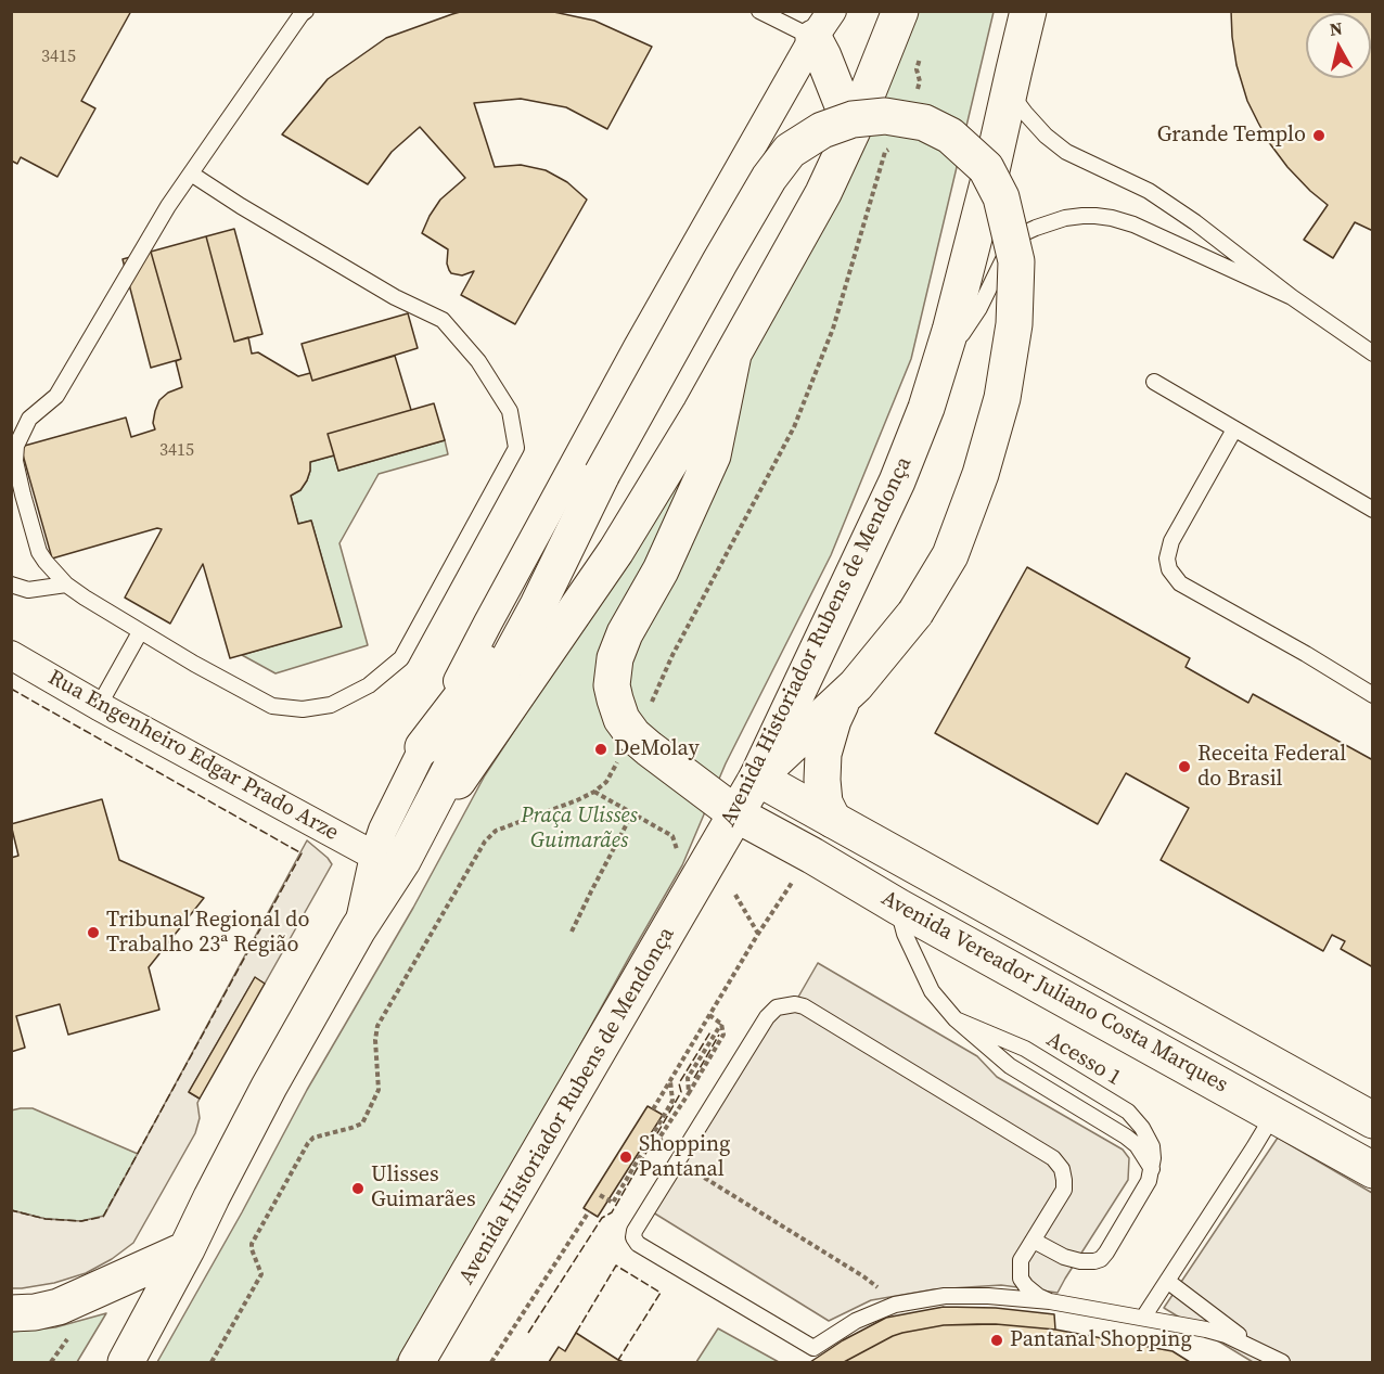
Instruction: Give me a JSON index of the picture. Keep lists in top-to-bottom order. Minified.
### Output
{"streets":{"main road":["Avenida Historiador Rubens de Mendonça","Avenida Vereador Juliano Costa Marques"],"street":["Rua Engenheiro Edgar Prado Arze"],"lane":["Acesso 1"]},"crossings":[["Avenida Historiador Rubens de Mendonça","Avenida Vereador Juliano Costa Marques"],["Avenida Vereador Juliano Costa Marques","Acesso 1"]],"parks":["Praça Ulisses Guimarães"],"places":["Grande Templo","DeMolay","Receita Federal do Brasil","Tribunal Regional do Trabalho 23ª Região","Shopping Pantanal","Ulisses Guimarães","Pantanal Shopping"],"house_numbers":["3415","3415"],"north":"top"}
